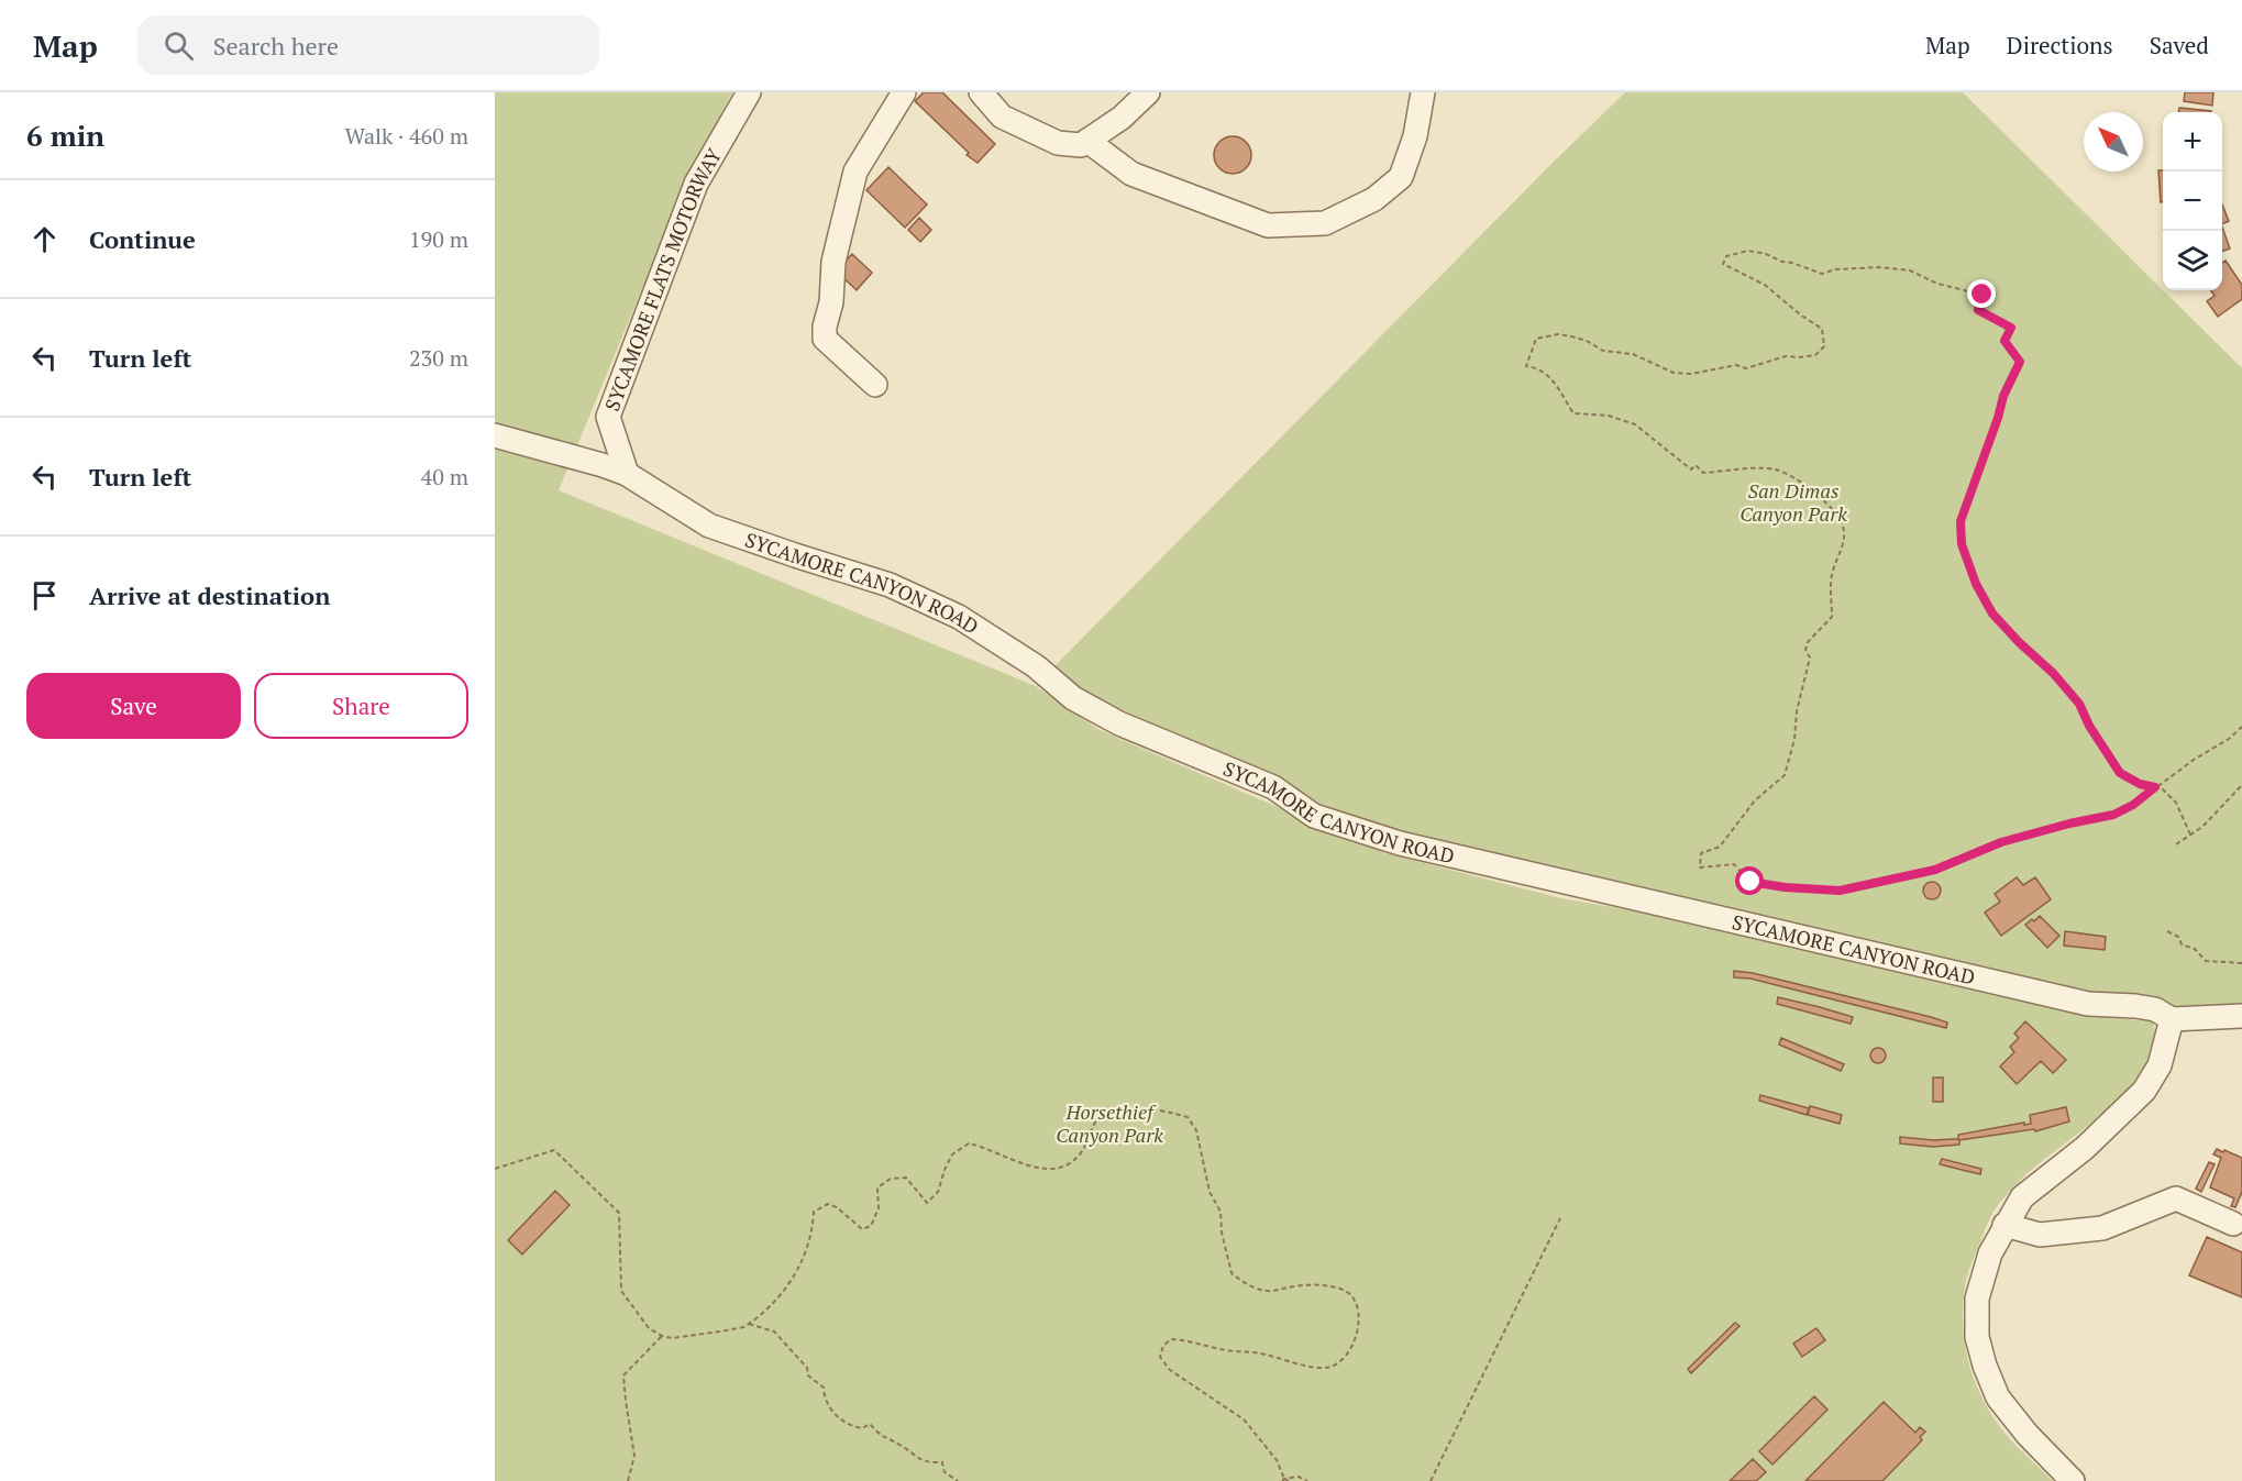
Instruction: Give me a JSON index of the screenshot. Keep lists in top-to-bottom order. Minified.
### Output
{"streets":{"street":["SYCAMORE FLATS MOTORWAY","SYCAMORE CANYON ROAD"]},"crossings":[["SYCAMORE FLATS MOTORWAY","SYCAMORE CANYON ROAD"]],"parks":["San Dimas Canyon Park","Horsethief Canyon Park"],"north":"top left","page":{"header":"Map","search":"Search here","nav":["Map","Directions","Saved"],"heading":["6 min","Walk · 460 m"],"map_buttons":["+","−"],"list":[["Continue","190 m"],["Turn left","230 m"],["Turn left","40 m"],"Arrive at destination"],"buttons":["Save","Share"]}}
